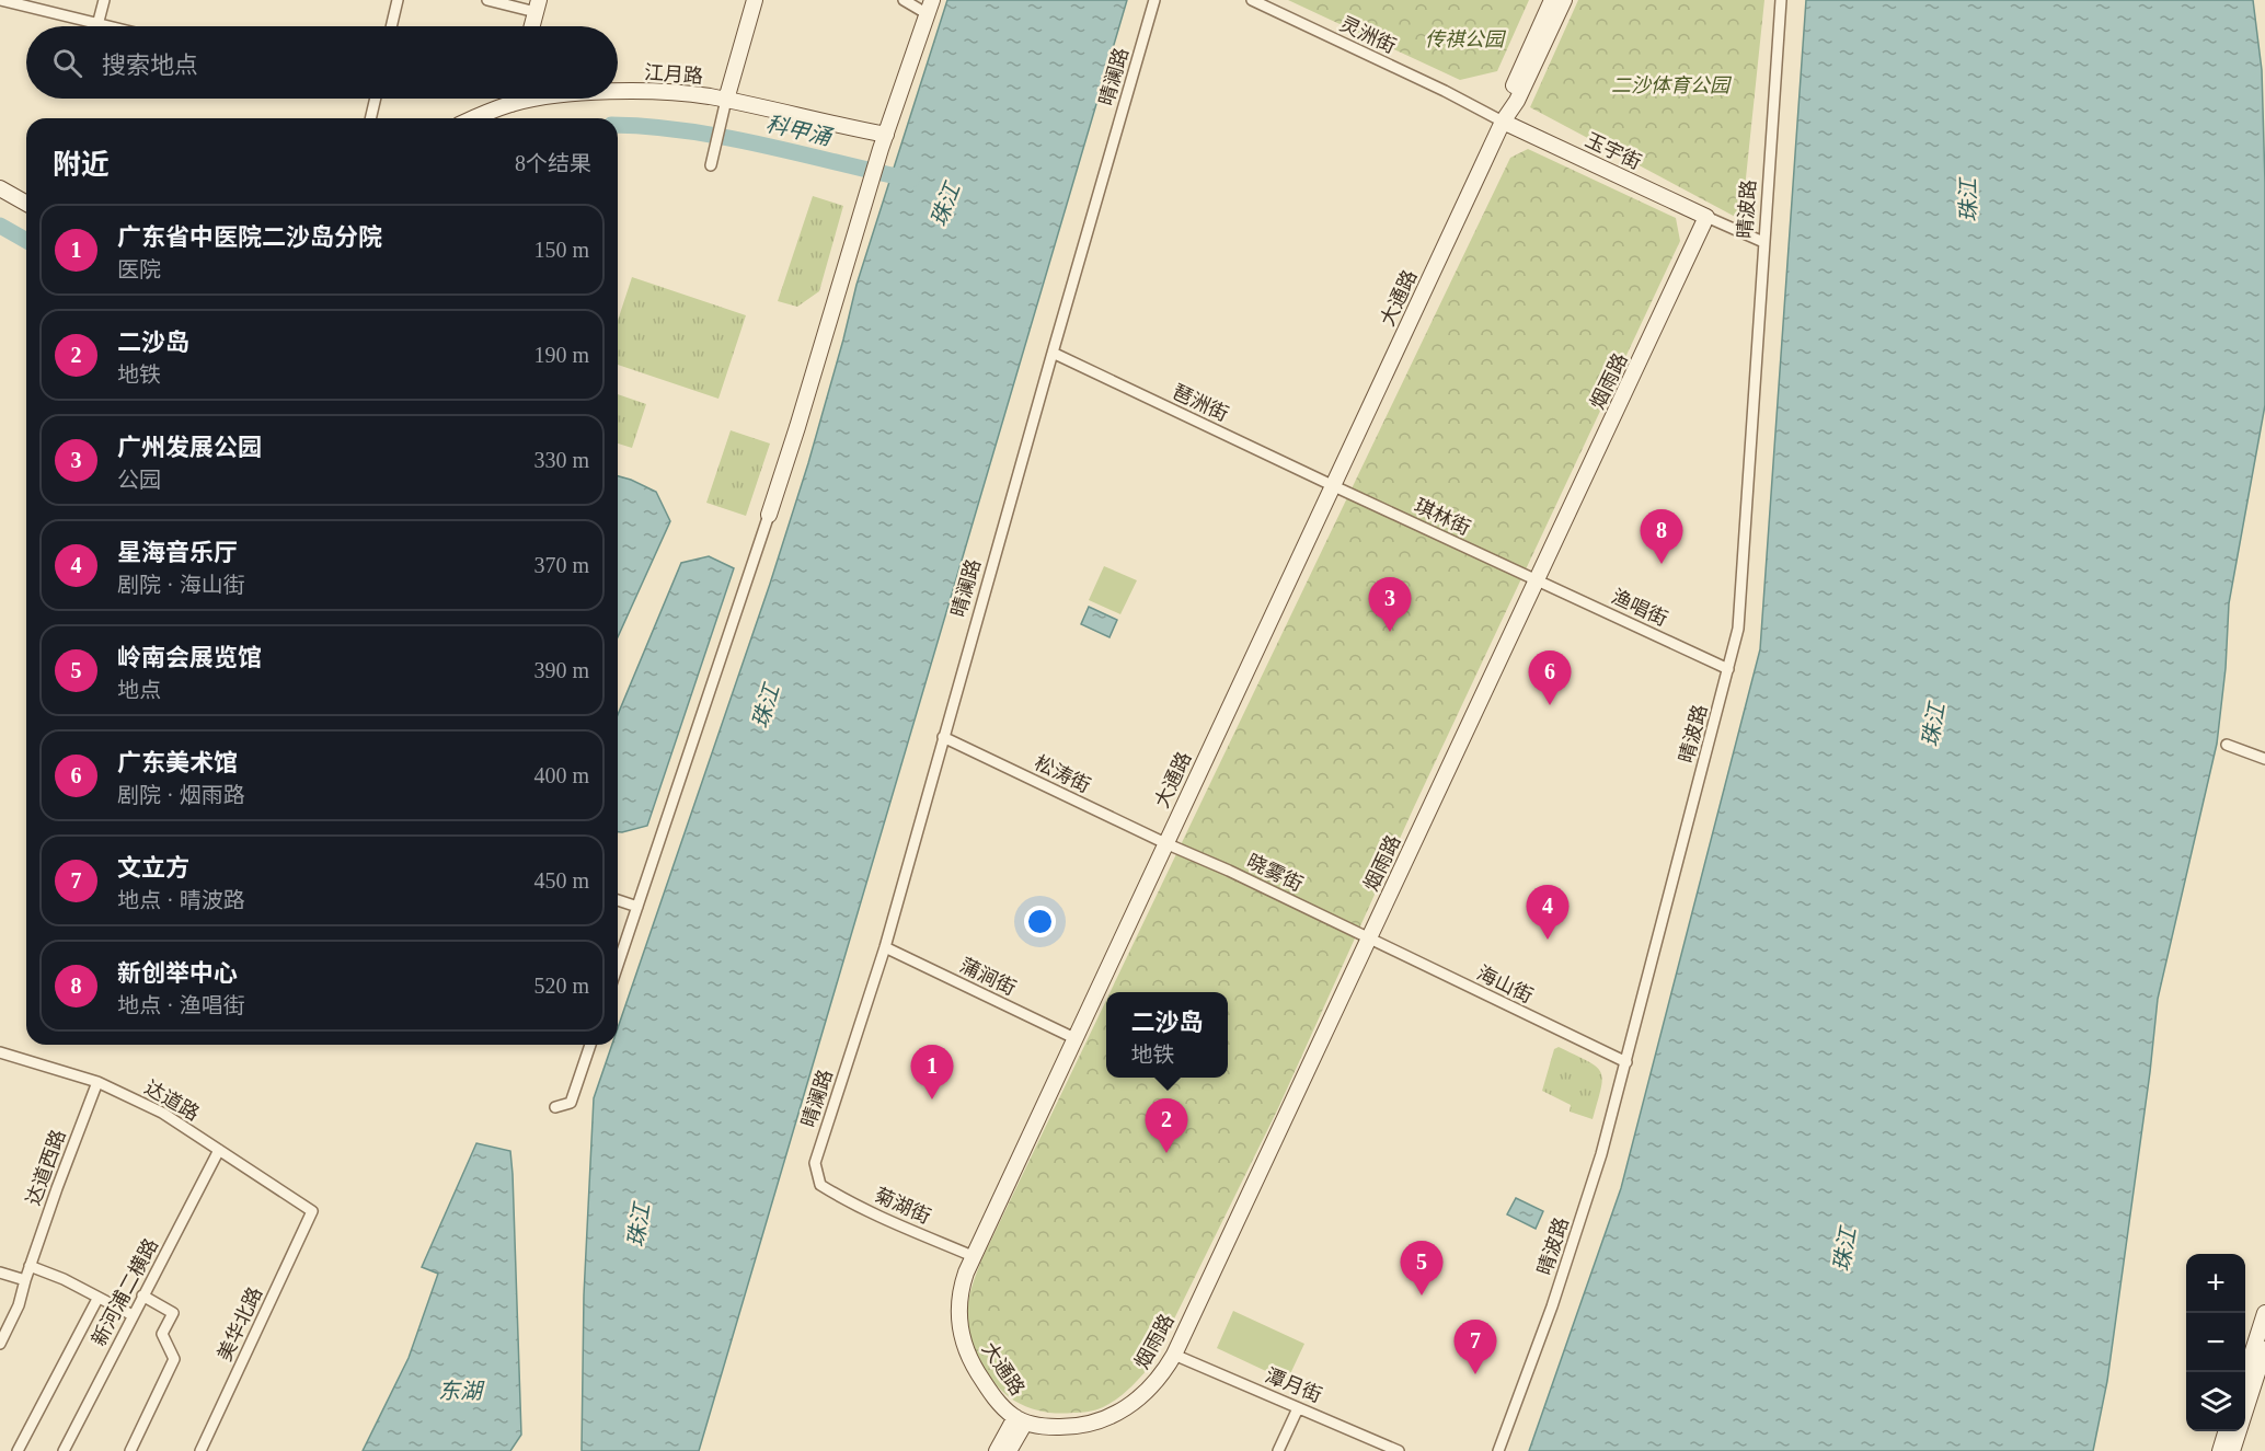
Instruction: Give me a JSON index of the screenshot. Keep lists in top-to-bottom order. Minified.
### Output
{"streets":{"main road":["江月路","玉宇街","大通路","烟雨路"],"street":["灵洲街","晴澜路","晴波路","琶洲街","琪林街","渔唱街","松涛街","晓雾街","蒲涧街","海山街","达道路","达道西路","菊湖街","新河浦二横路","美华北路","潭月街"]},"crossings":[["灵洲街","玉宇街"],["灵洲街","大通路"],["晴澜路","琶洲街"],["晴澜路","松涛街"],["晴澜路","蒲涧街"],["晴澜路","菊湖街"],["玉宇街","大通路"],["玉宇街","烟雨路"],["晴波路","渔唱街"],["晴波路","海山街"],["大通路","烟雨路"],["大通路","琶洲街"],["大通路","琪林街"],["大通路","松涛街"],["大通路","晓雾街"],["大通路","蒲涧街"],["大通路","菊湖街"],["烟雨路","琪林街"],["烟雨路","渔唱街"],["烟雨路","晓雾街"],["烟雨路","海山街"],["烟雨路","潭月街"],["琶洲街","琪林街"],["琪林街","渔唱街"],["松涛街","晓雾街"],["晓雾街","海山街"],["达道路","达道西路"],["达道路","新河浦二横路"],["达道路","美华北路"]],"water":["科甲涌","珠江","东湖"],"parks":["传祺公园","二沙体育公园"],"page":{"search":"搜索地点","heading":["附近","8个结果"],"list":[{"mark":"1","name":"广东省中医院二沙岛分院","note":"医院","value":"150 m"},{"mark":"2","name":"二沙岛","note":"地铁","value":"190 m"},{"mark":"3","name":"广州发展公园","note":"公园","value":"330 m"},{"mark":"4","name":"星海音乐厅","note":"剧院 · 海山街","value":"370 m"},{"mark":"5","name":"岭南会展览馆","note":"地点","value":"390 m"},{"mark":"6","name":"广东美术馆","note":"剧院 · 烟雨路","value":"400 m"},{"mark":"7","name":"文立方","note":"地点 · 晴波路","value":"450 m"},{"mark":"8","name":"新创举中心","note":"地点 · 渔唱街","value":"520 m"}],"pins":["8","3","6","4","1","2","5","7"],"popup":["二沙岛","地铁"],"map_buttons":["+","−"]}}
